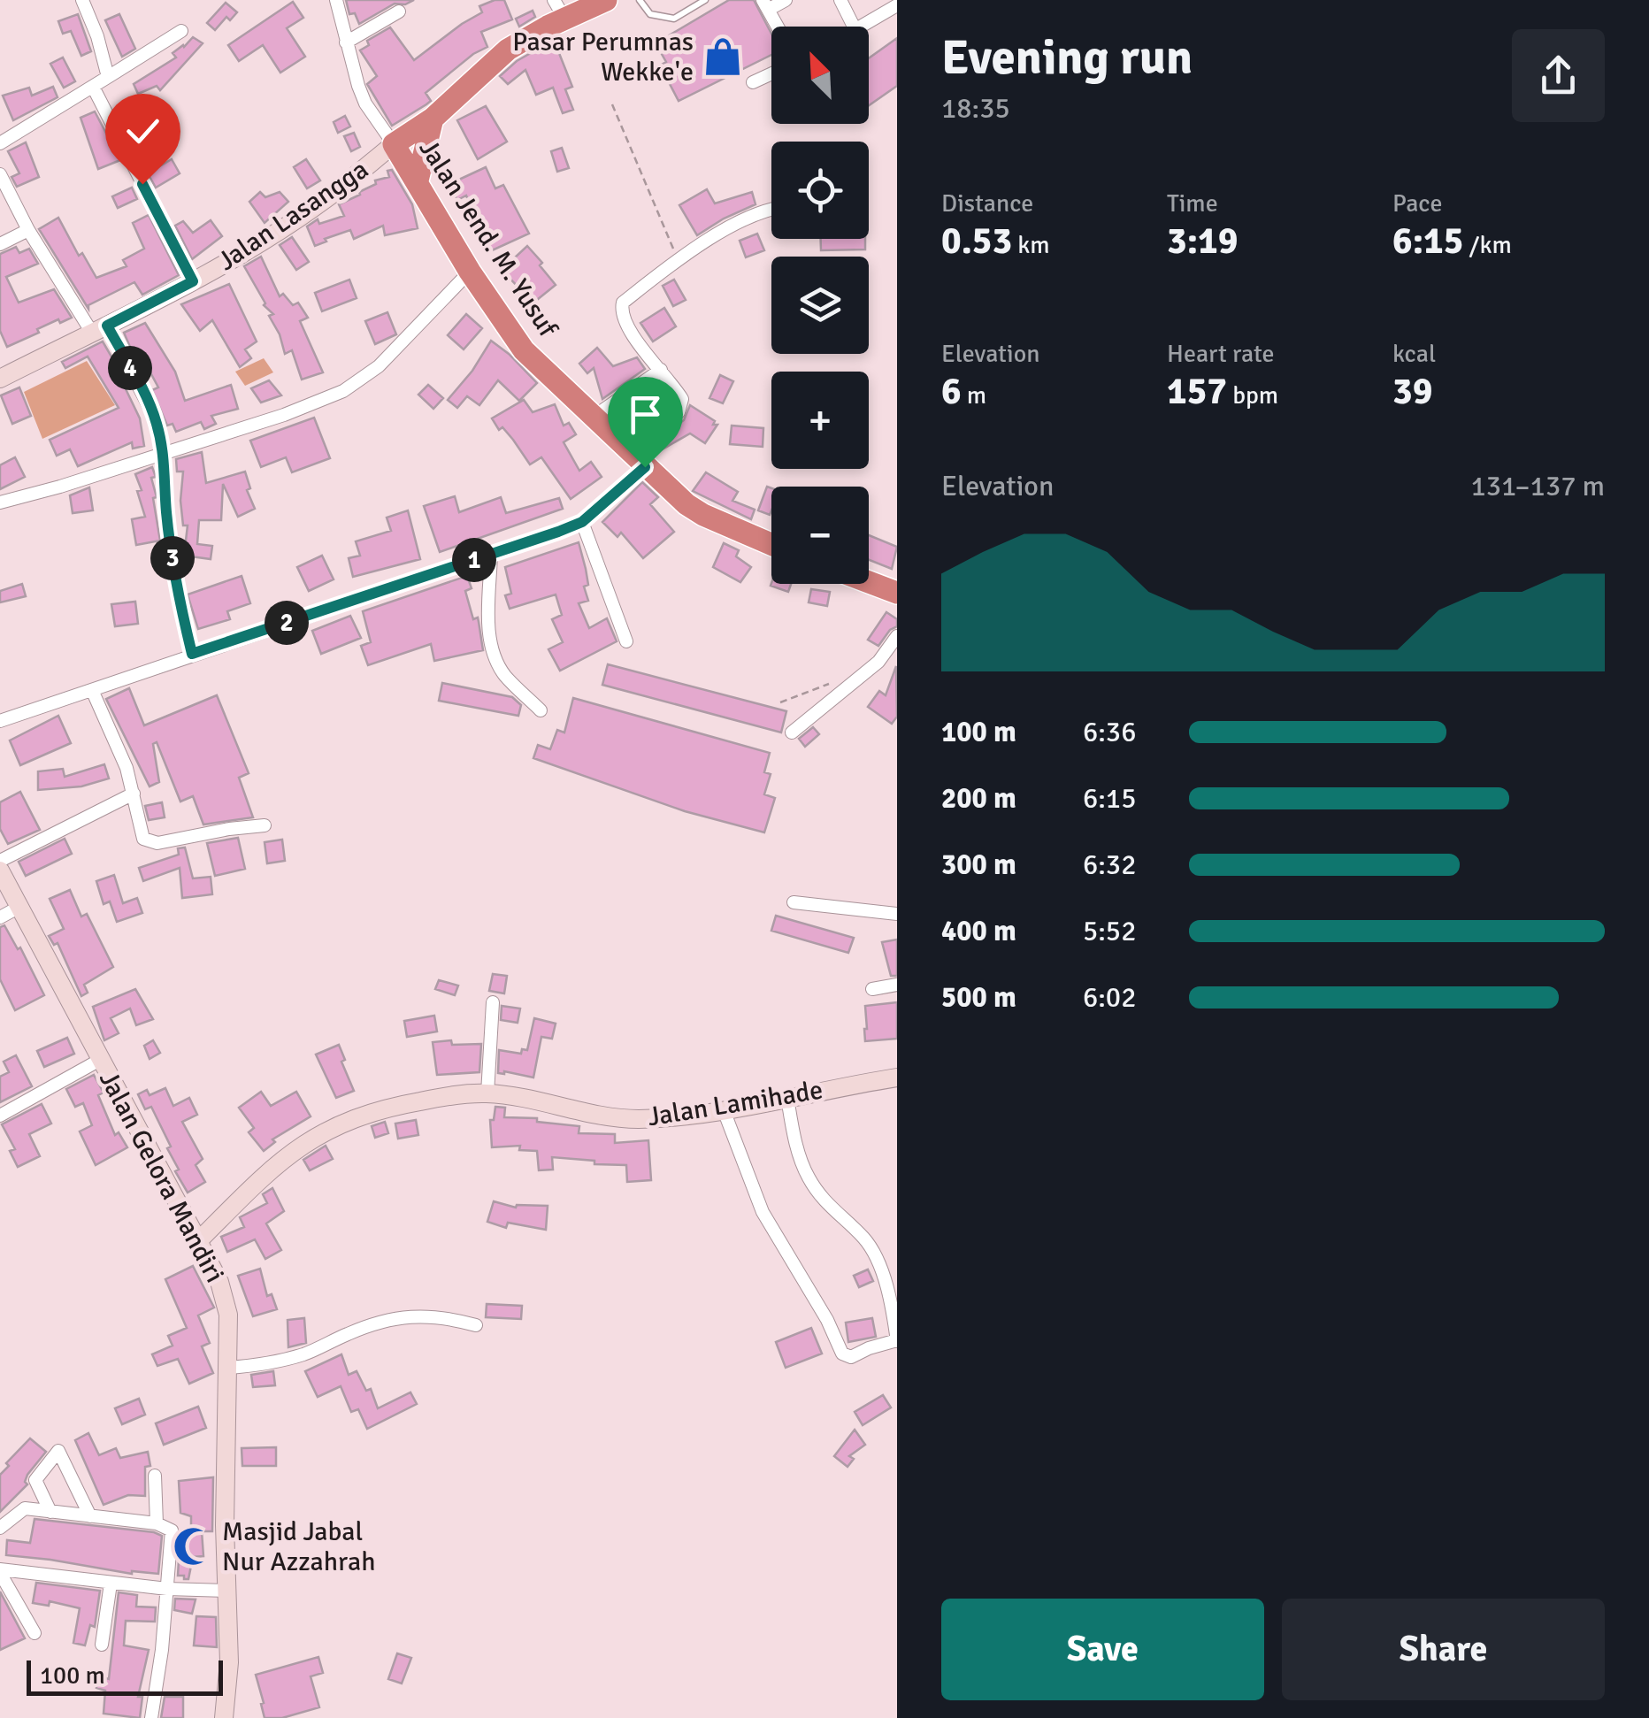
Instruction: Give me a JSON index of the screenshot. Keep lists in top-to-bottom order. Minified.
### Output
{"streets":{"highway":["Jalan Jend. M. Yusuf"],"street":["Jalan Lasangga","Jalan Lamihade","Jalan Gelora Mandiri"]},"crossings":[["Jalan Lasangga","Jalan Jend. M. Yusuf"],["Jalan Lamihade","Jalan Gelora Mandiri"]],"places":{"shop":["Pasar Perumnas Wekke'e"],"mosque":["Masjid Jabal Nur Azzahrah"]},"scale_bar":"100 m","north":"top left","page":{"heading":["Evening run","18:35"],"map_buttons":["+","−"],"stats":[["Distance","0.53 km"],["Time","3:19"],["Pace","6:15 /km"],["Elevation","6 m"],["Heart rate","157 bpm"],["kcal","39"]],"pins":["4","3","1","2"],"chart":["Elevation","131–137 m"],"list":[{"name":"100 m","note":"6:36"},{"name":"200 m","note":"6:15"},{"name":"300 m","note":"6:32"},{"name":"400 m","note":"5:52"},{"name":"500 m","note":"6:02"}],"buttons":["Save","Share"],"scale":"100 m"}}
